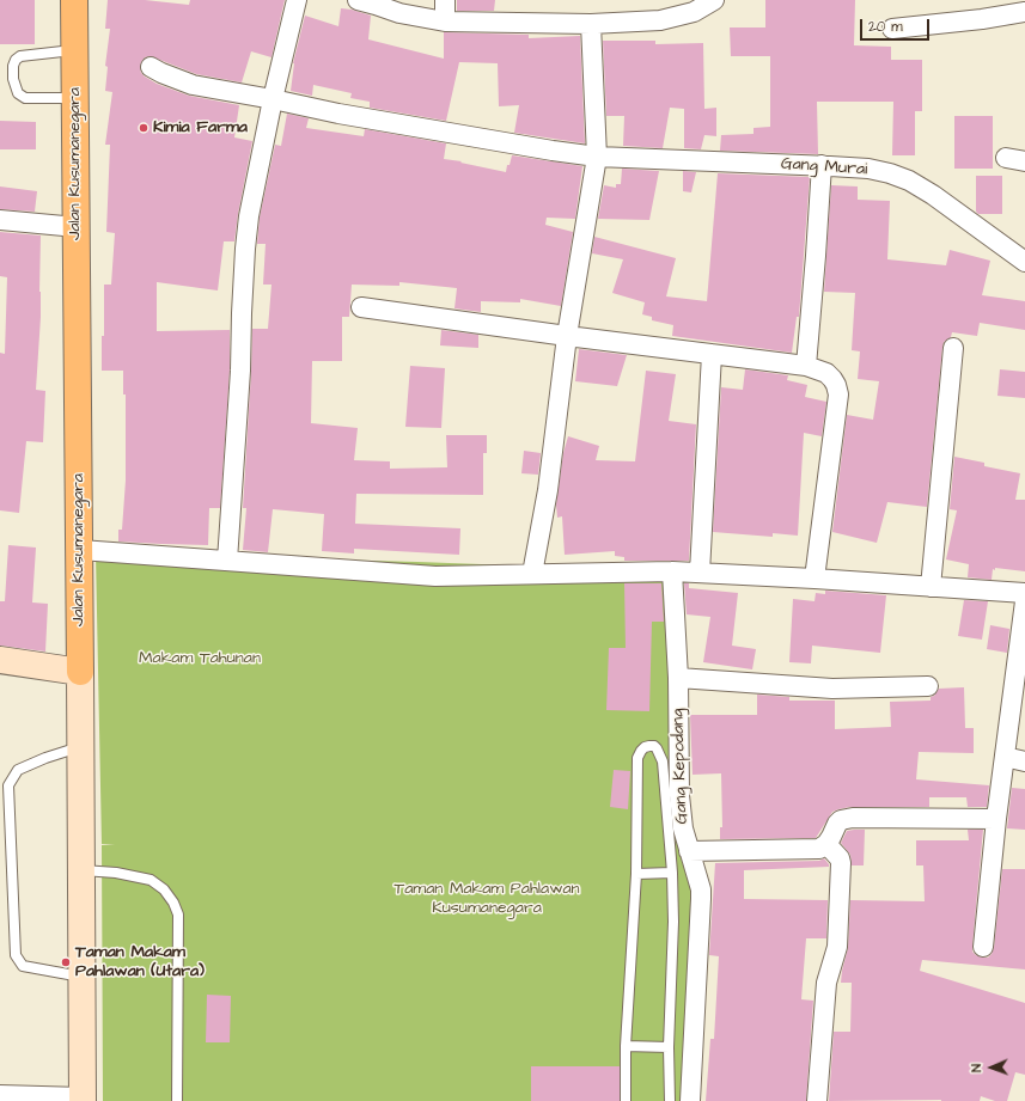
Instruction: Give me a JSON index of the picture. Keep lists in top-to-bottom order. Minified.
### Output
{"streets":{"main road":["Jalan Kusumanegara"],"street":["Gang Murai","Gang Kepodang"]},"parks":["Makam Tahunan","Taman Makam Pahlawan Kusumanegara"],"places":["Kimia Farma","Taman Makam Pahlawan (Utara)"],"scale_bar":"20 m","north":"left"}
